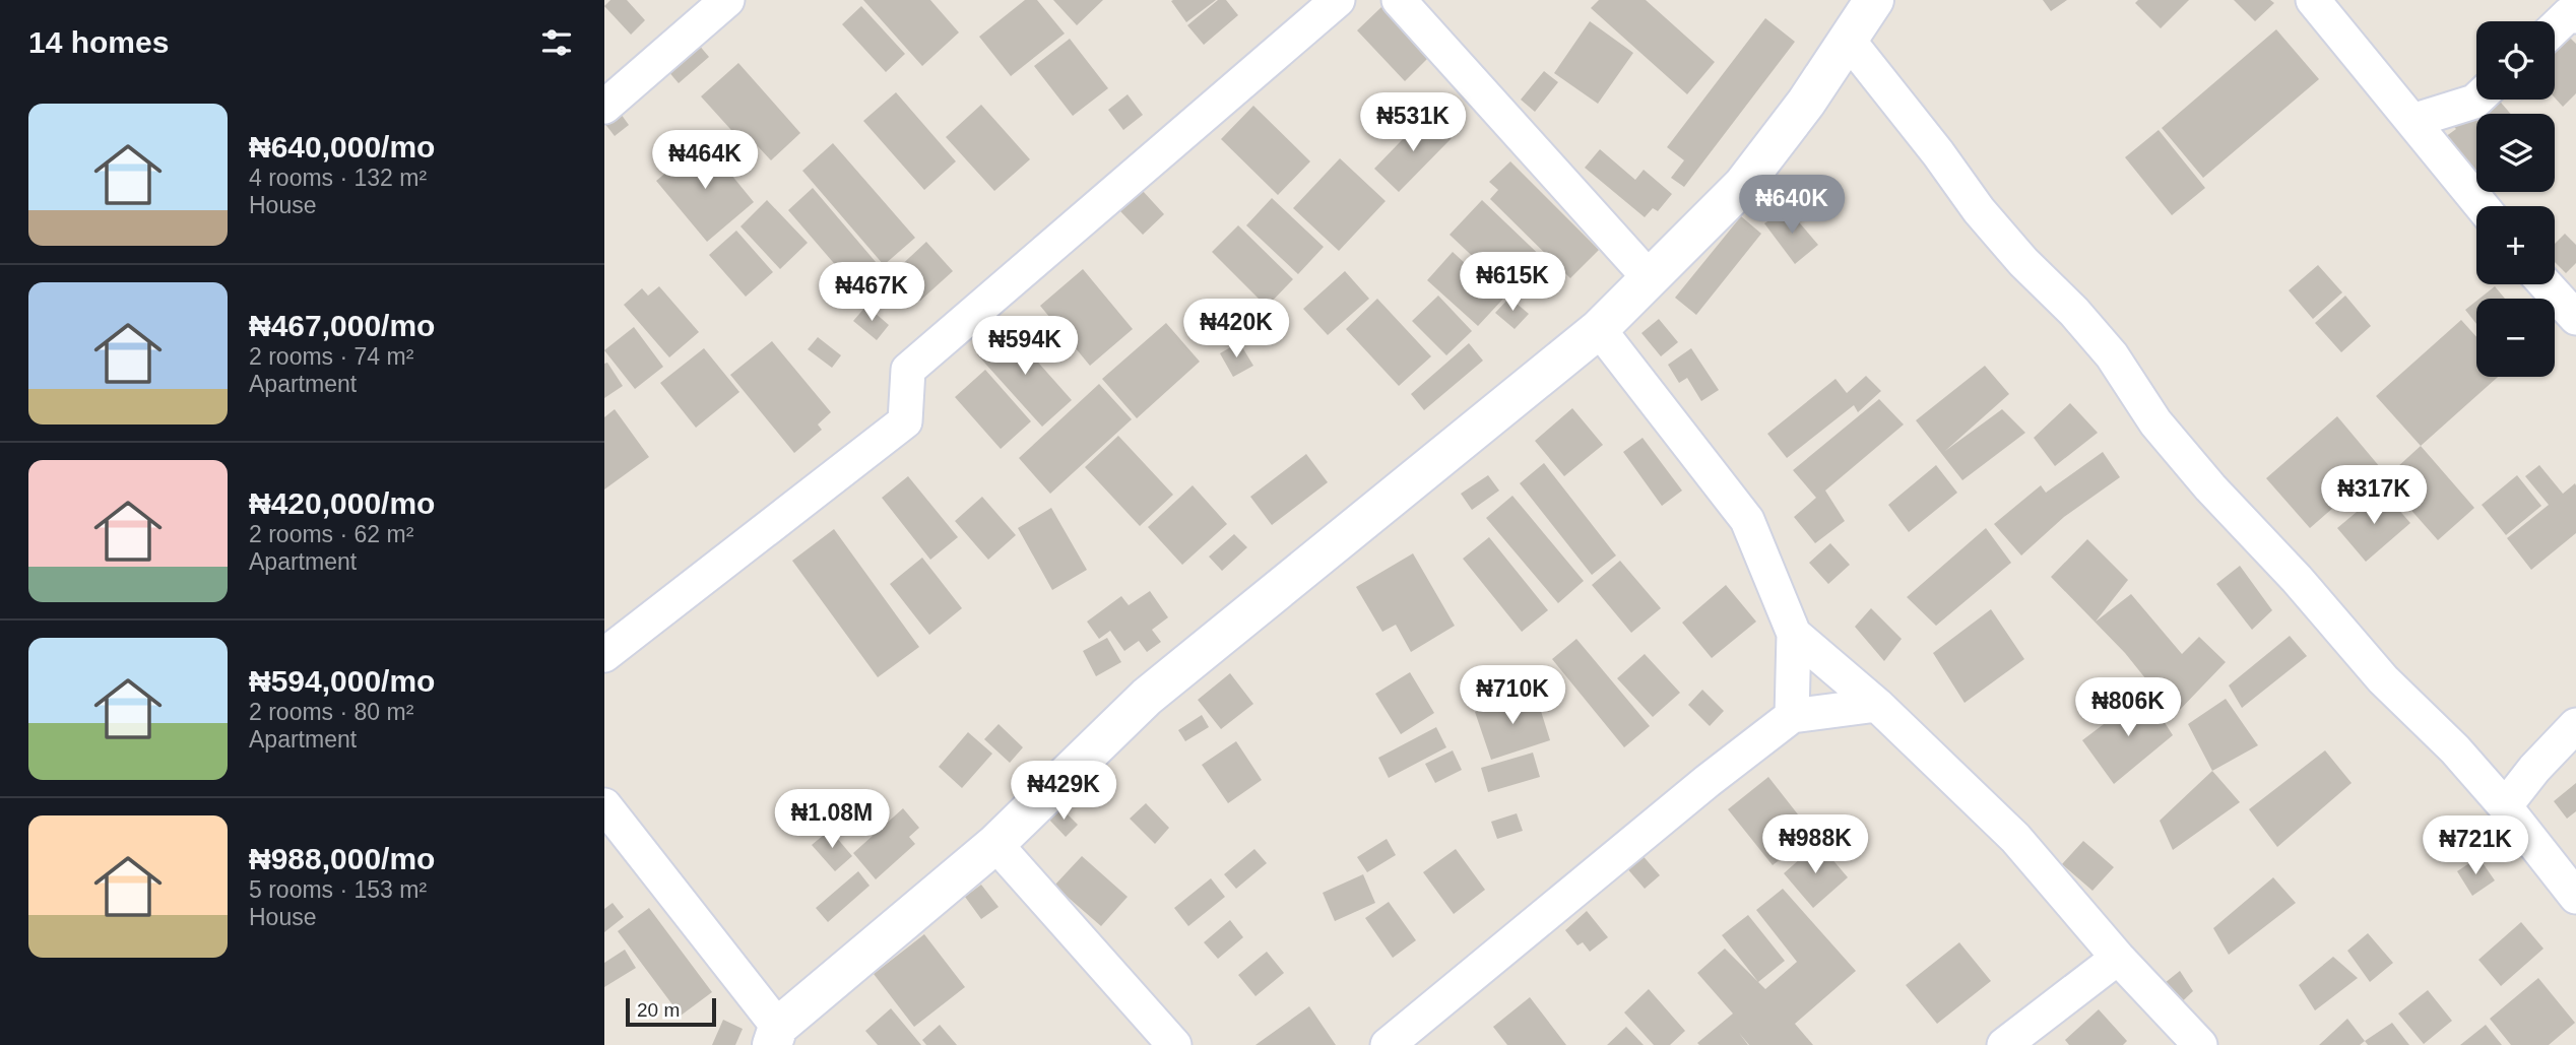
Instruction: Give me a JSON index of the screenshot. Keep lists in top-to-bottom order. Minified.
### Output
{"scale_bar":"20 m","page":{"heading":"14 homes","map_buttons":["+","−"],"list":[{"name":"₦640,000/mo","note":"4 rooms · 132 m² · House"},{"name":"₦467,000/mo","note":"2 rooms · 74 m² · Apartment"},{"name":"₦420,000/mo","note":"2 rooms · 62 m² · Apartment"},{"name":"₦594,000/mo","note":"2 rooms · 80 m² · Apartment"},{"name":"₦988,000/mo","note":"5 rooms · 153 m² · House"}],"price":["₦531K","₦464K","₦640K","₦615K","₦467K","₦420K","₦594K","₦317K","₦710K","₦806K","₦429K","₦1.08M","₦988K","₦721K"],"scale":"20 m"}}
